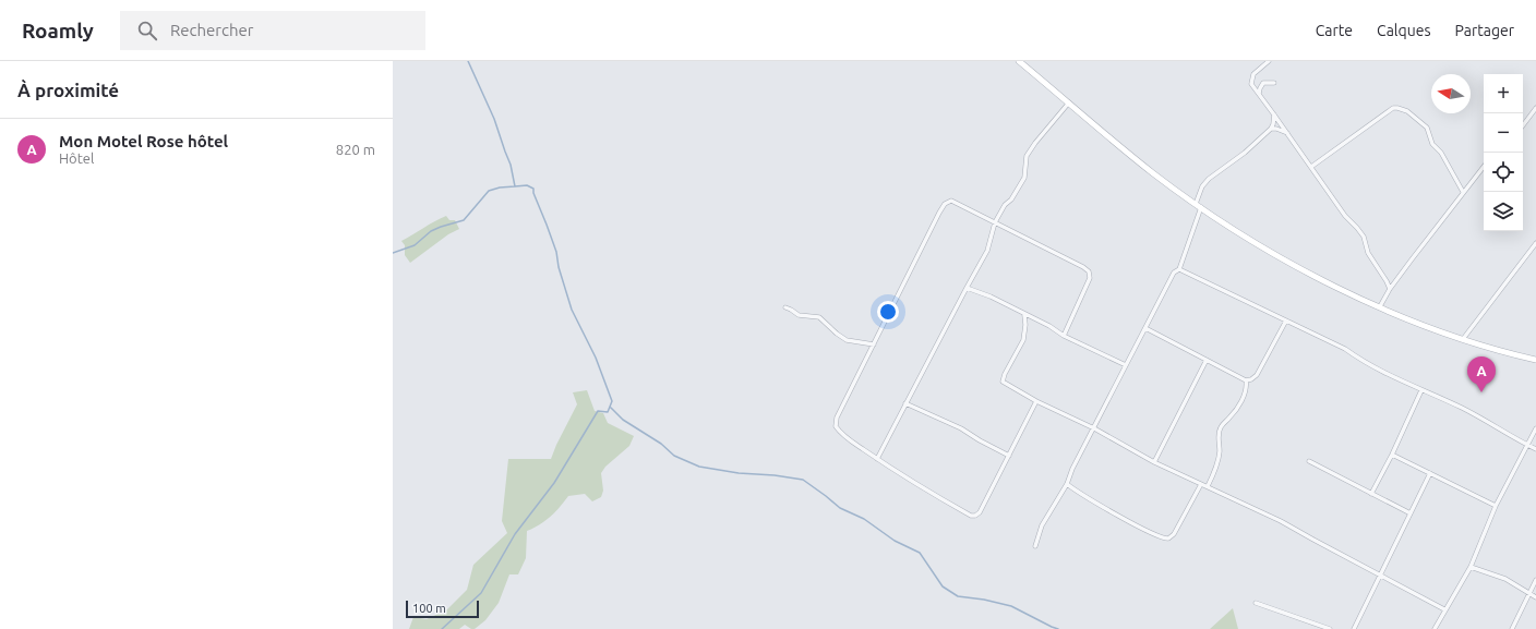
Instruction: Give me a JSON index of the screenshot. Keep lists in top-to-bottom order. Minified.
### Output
{"scale_bar":"100 m","north":"left","page":{"header":"Roamly","search":"Rechercher","nav":["Carte","Calques","Partager"],"heading":"À proximité","map_buttons":["+","−"],"list":[{"mark":"A","name":"Mon Motel Rose hôtel","note":"Hôtel","value":"820 m"}],"pins":"A","scale":"100 m"}}
